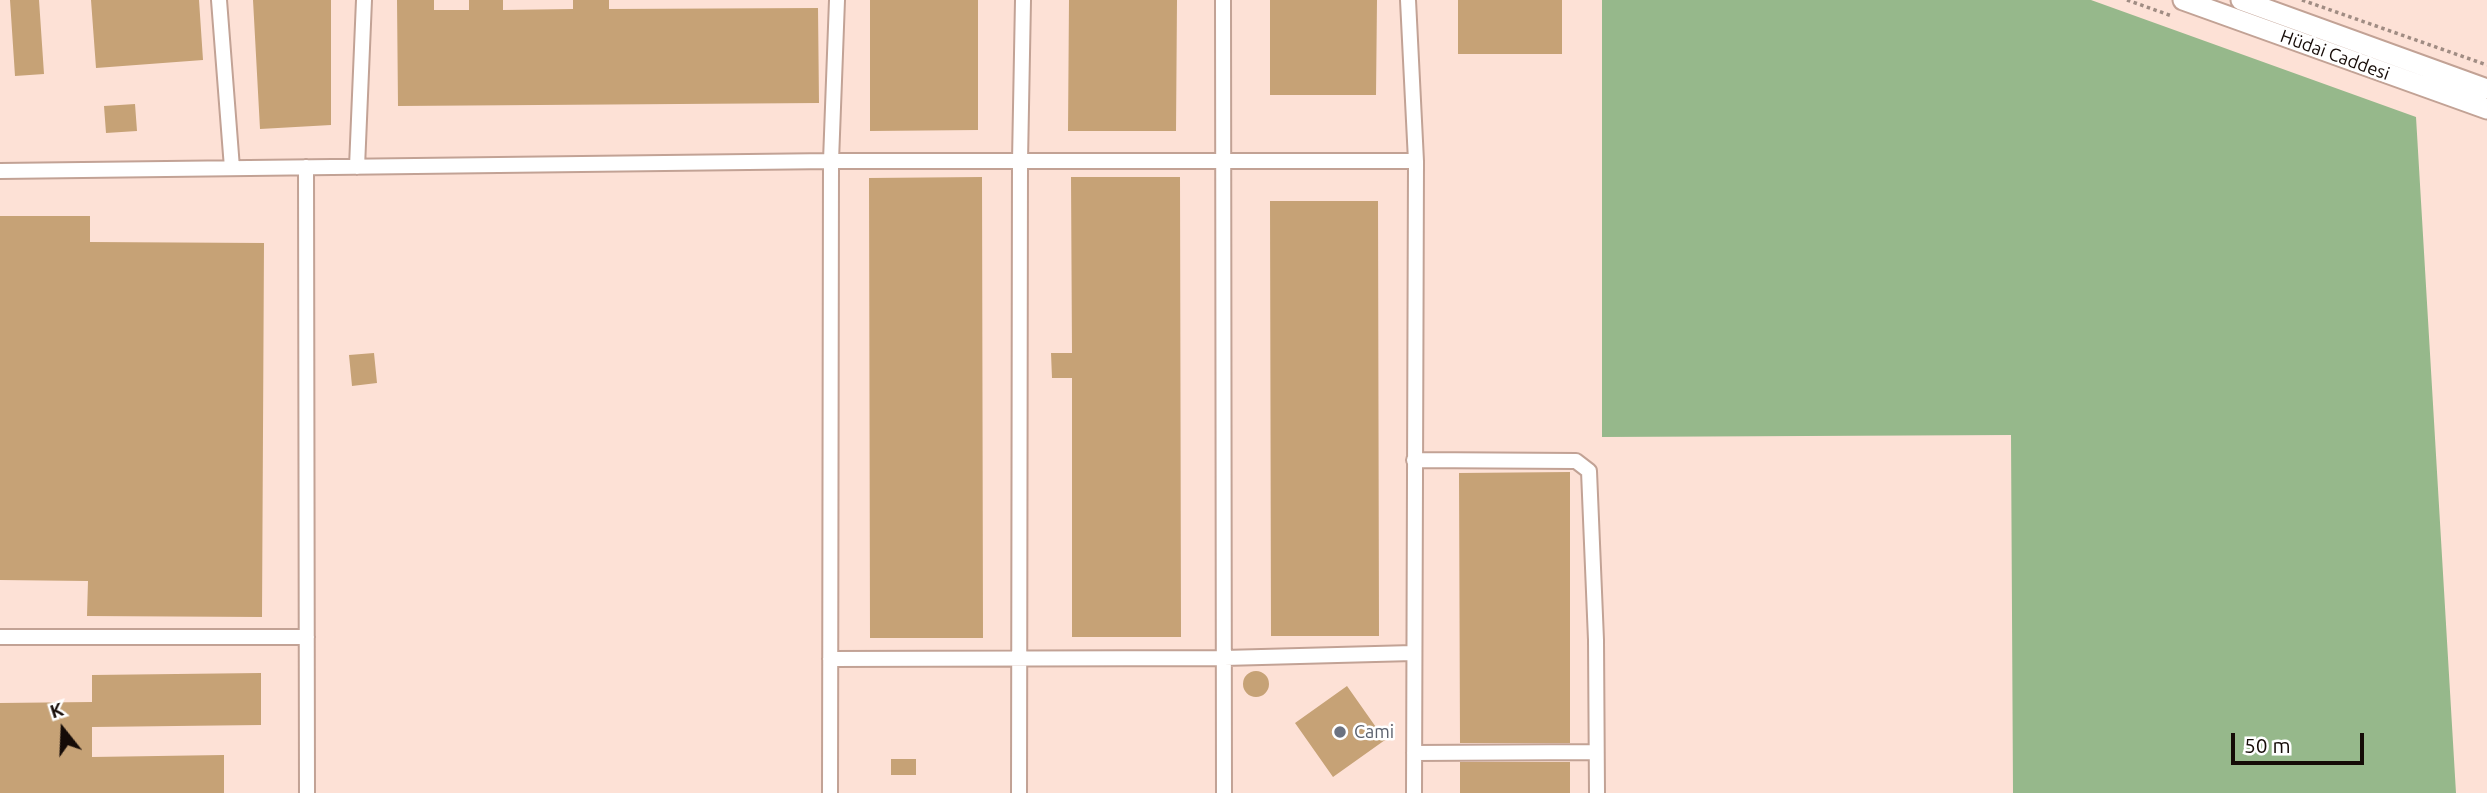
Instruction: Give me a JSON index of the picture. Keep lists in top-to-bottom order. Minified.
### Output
{"streets":{"street":["Hüdai Caddesi"]},"places":["Cami"],"scale_bar":"50 m","north":"top"}
